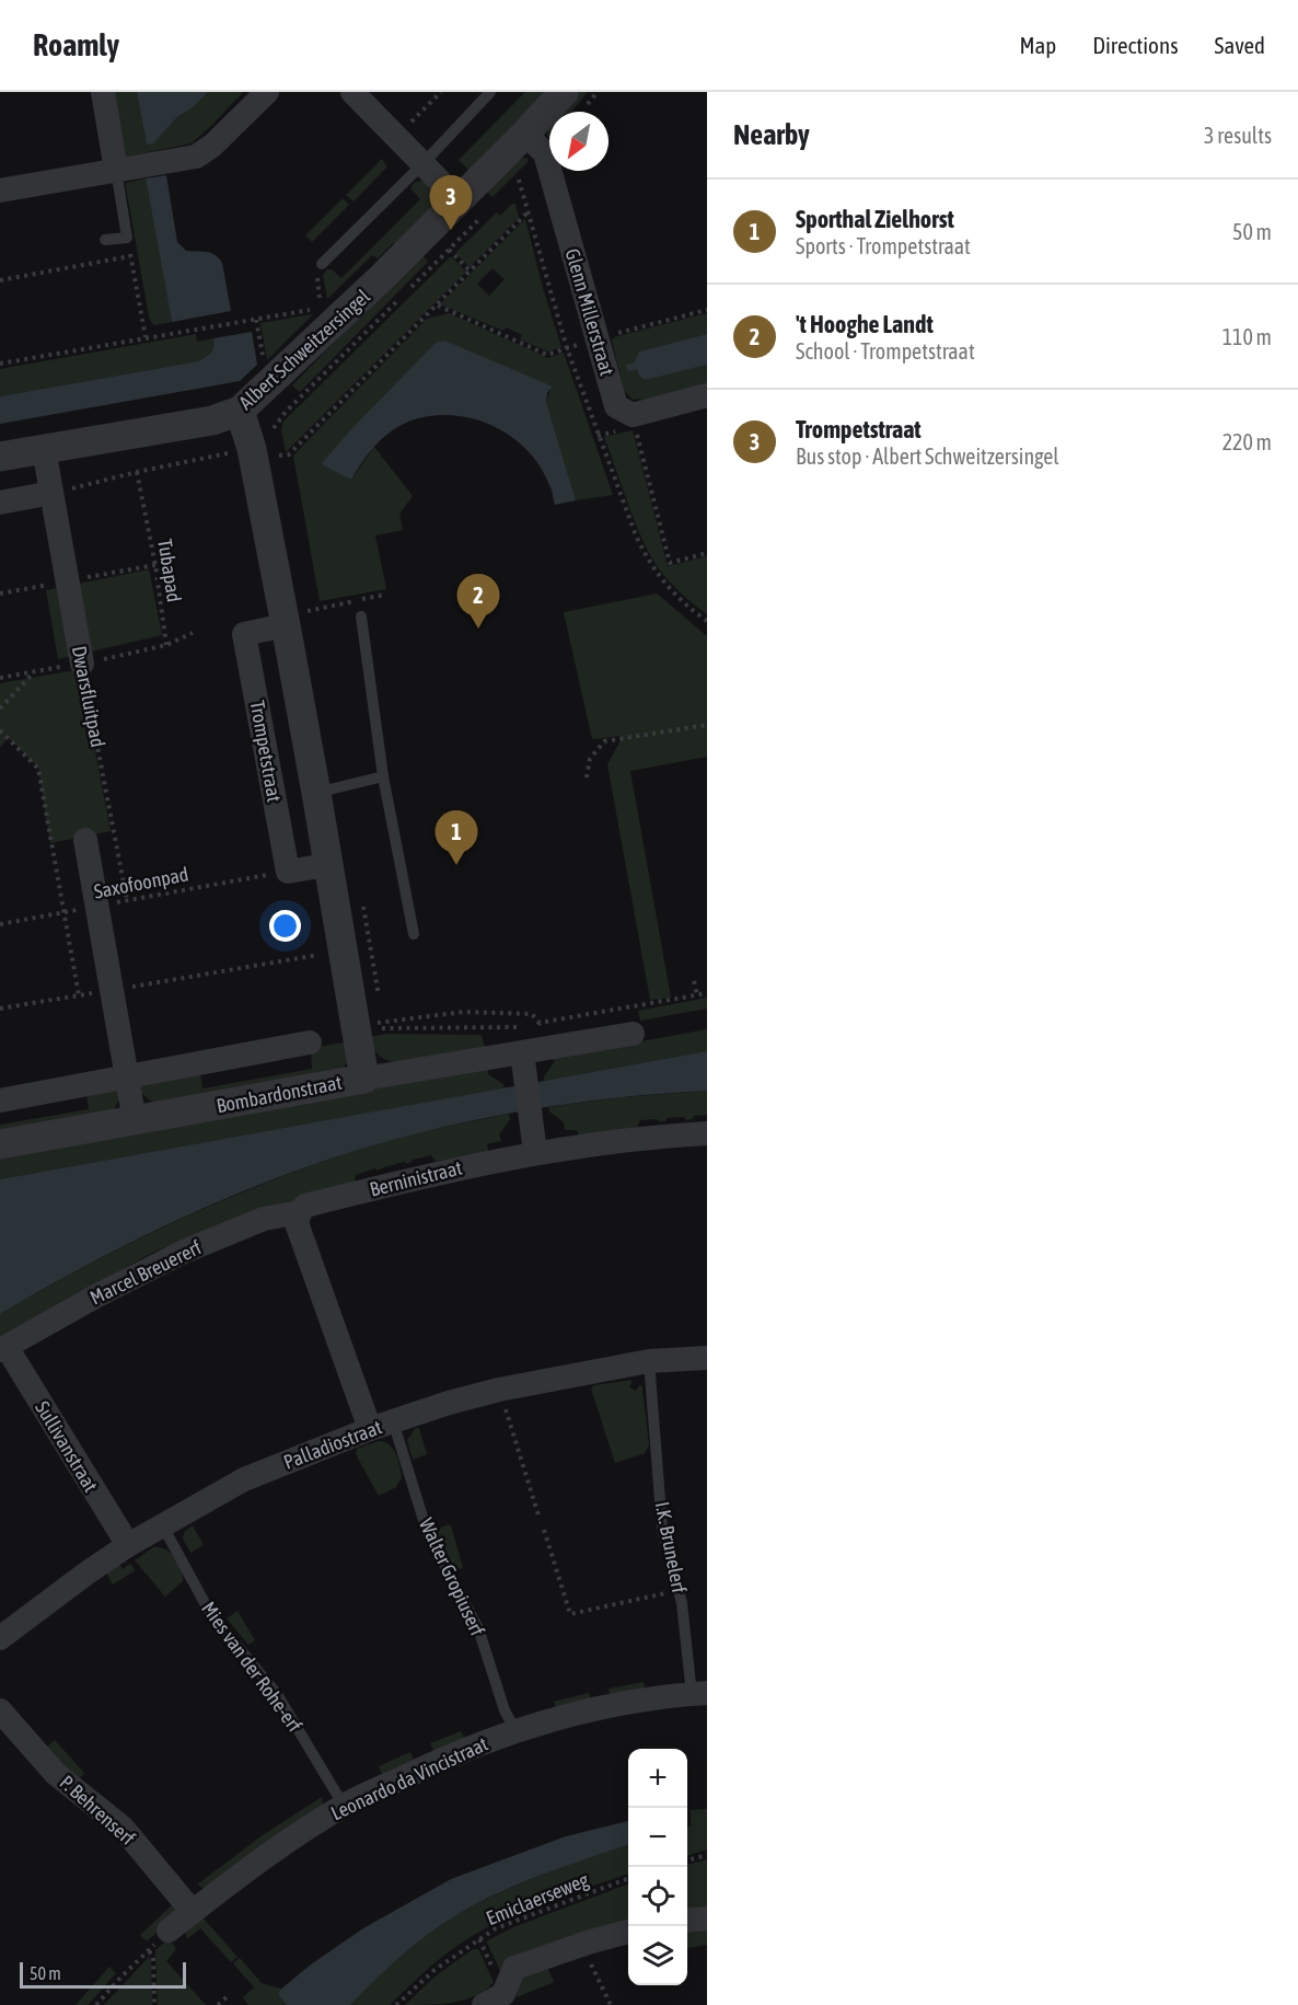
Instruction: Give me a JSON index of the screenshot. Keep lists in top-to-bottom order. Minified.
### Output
{"streets":{"street":["Glenn Millerstraat","Albert Schweitzersingel","Dwarsfluitpad","Trompetstraat","Bombardonstraat","Berninistraat","Marcel Breuererf","Palladiostraat","Sullivanstraat","Walter Gropiuserf","Leonardo da Vincistraat","P. Behrenserf"],"lane":["I.K. Brunelerf","Mies van der Rohe-erf"],"path":["Tubapad","Saxofoonpad","Emiclaerseweg"]},"crossings":[["Glenn Millerstraat","Albert Schweitzersingel"],["Albert Schweitzersingel","Dwarsfluitpad"],["Albert Schweitzersingel","Trompetstraat"],["Dwarsfluitpad","Saxofoonpad"],["Trompetstraat","Saxofoonpad"],["Trompetstraat","Bombardonstraat"],["Berninistraat","Marcel Breuererf"],["Berninistraat","Walter Gropiuserf"],["Marcel Breuererf","Sullivanstraat"],["Marcel Breuererf","Walter Gropiuserf"],["Palladiostraat","Sullivanstraat"],["Palladiostraat","I.K. Brunelerf"],["Palladiostraat","Walter Gropiuserf"],["Palladiostraat","Mies van der Rohe-erf"],["I.K. Brunelerf","Leonardo da Vincistraat"],["Walter Gropiuserf","Leonardo da Vincistraat"],["Mies van der Rohe-erf","Leonardo da Vincistraat"],["Leonardo da Vincistraat","P. Behrenserf"]],"scale_bar":"50 m","north":"bottom left","page":{"header":"Roamly","nav":["Map","Directions","Saved"],"heading":["Nearby","3 results"],"pins":["3","2","1"],"list":[{"mark":"1","name":"Sporthal Zielhorst","note":"Sports · Trompetstraat","value":"50 m"},{"mark":"2","name":"'t Hooghe Landt","note":"School · Trompetstraat","value":"110 m"},{"mark":"3","name":"Trompetstraat","note":"Bus stop · Albert Schweitzersingel","value":"220 m"}],"map_buttons":["+","−"],"scale":"50 m"}}
